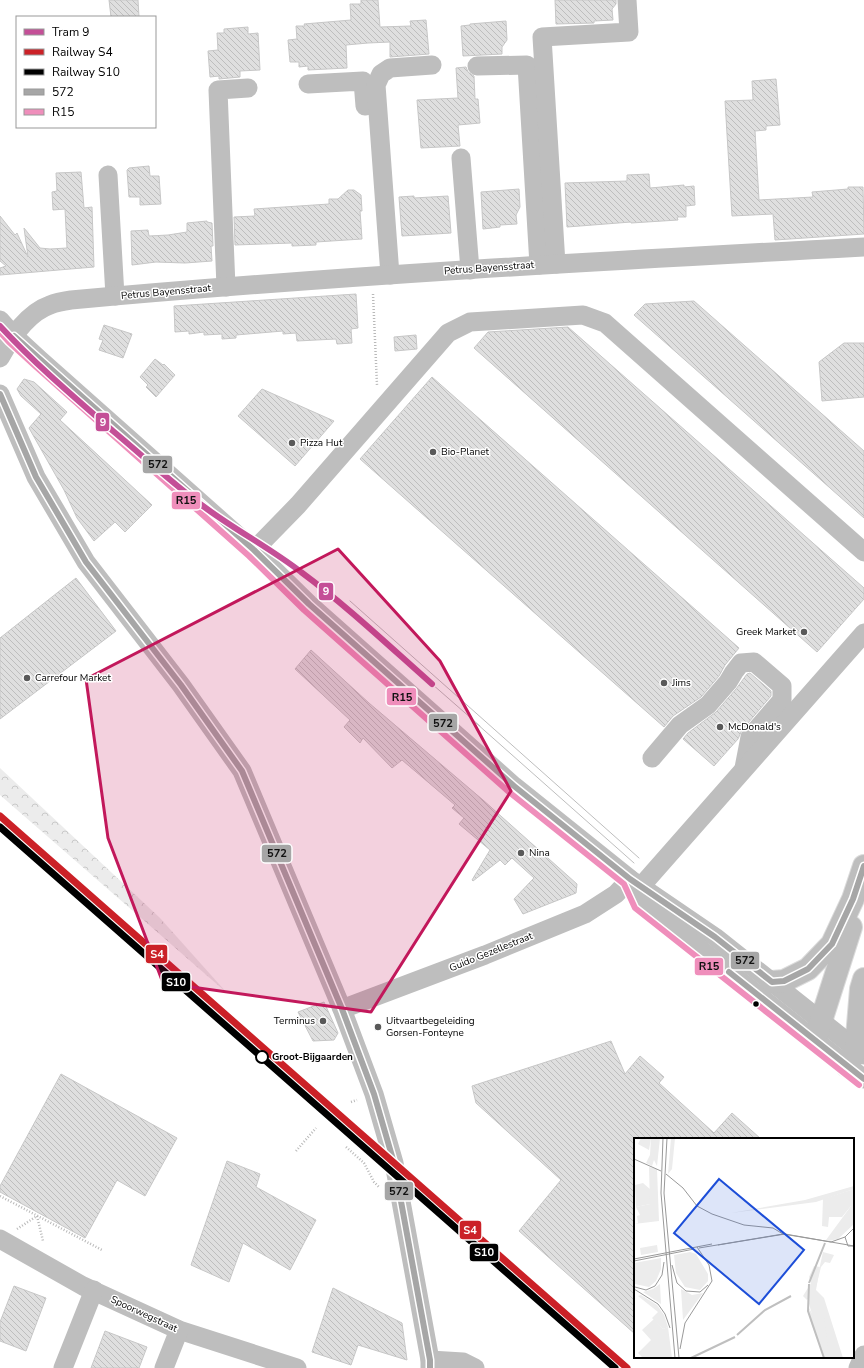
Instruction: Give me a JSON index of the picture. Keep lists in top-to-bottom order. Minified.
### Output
{"streets":{"street":["Petrus Bayensstraat","Guido Gezellestraat","Spoorwegstraat"]},"places":["Pizza Hut","Bio-Planet","Greek Market","Carrefour Market","Jims","McDonald's","Nina","Terminus","Uitvaartbegeleiding Gorsen-Fonteyne","Groot-Bijgaarden"],"lines":["tram line 9","transit line R15","transit line 572","rail line S4","rail line S10"],"legend":["Tram 9","Railway S4","Railway S10","572","R15"]}
